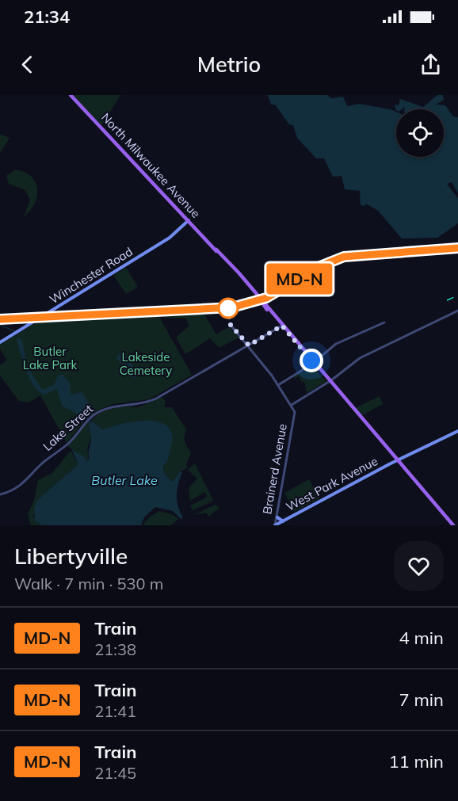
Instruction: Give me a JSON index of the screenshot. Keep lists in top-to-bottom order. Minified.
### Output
{"streets":{"main road":["North Milwaukee Avenue","Winchester Road","West Park Avenue"],"street":["Lake Street","Brainerd Avenue"]},"crossings":[["North Milwaukee Avenue","Winchester Road"],["North Milwaukee Avenue","Lake Street"],["North Milwaukee Avenue","West Park Avenue"],["Brainerd Avenue","West Park Avenue"]],"water":["Butler Lake"],"parks":["Butler Lake Park","Lakeside Cemetery"],"page":{"status":"21:34","header":"Metrio","on_map":"MD-N","heading":["Libertyville","Walk · 7 min · 530 m"],"list":[{"mark":"MD-N","name":"Train","note":"21:38","value":"4 min"},{"mark":"MD-N","name":"Train","note":"21:41","value":"7 min"},{"mark":"MD-N","name":"Train","note":"21:45","value":"11 min"}]}}
